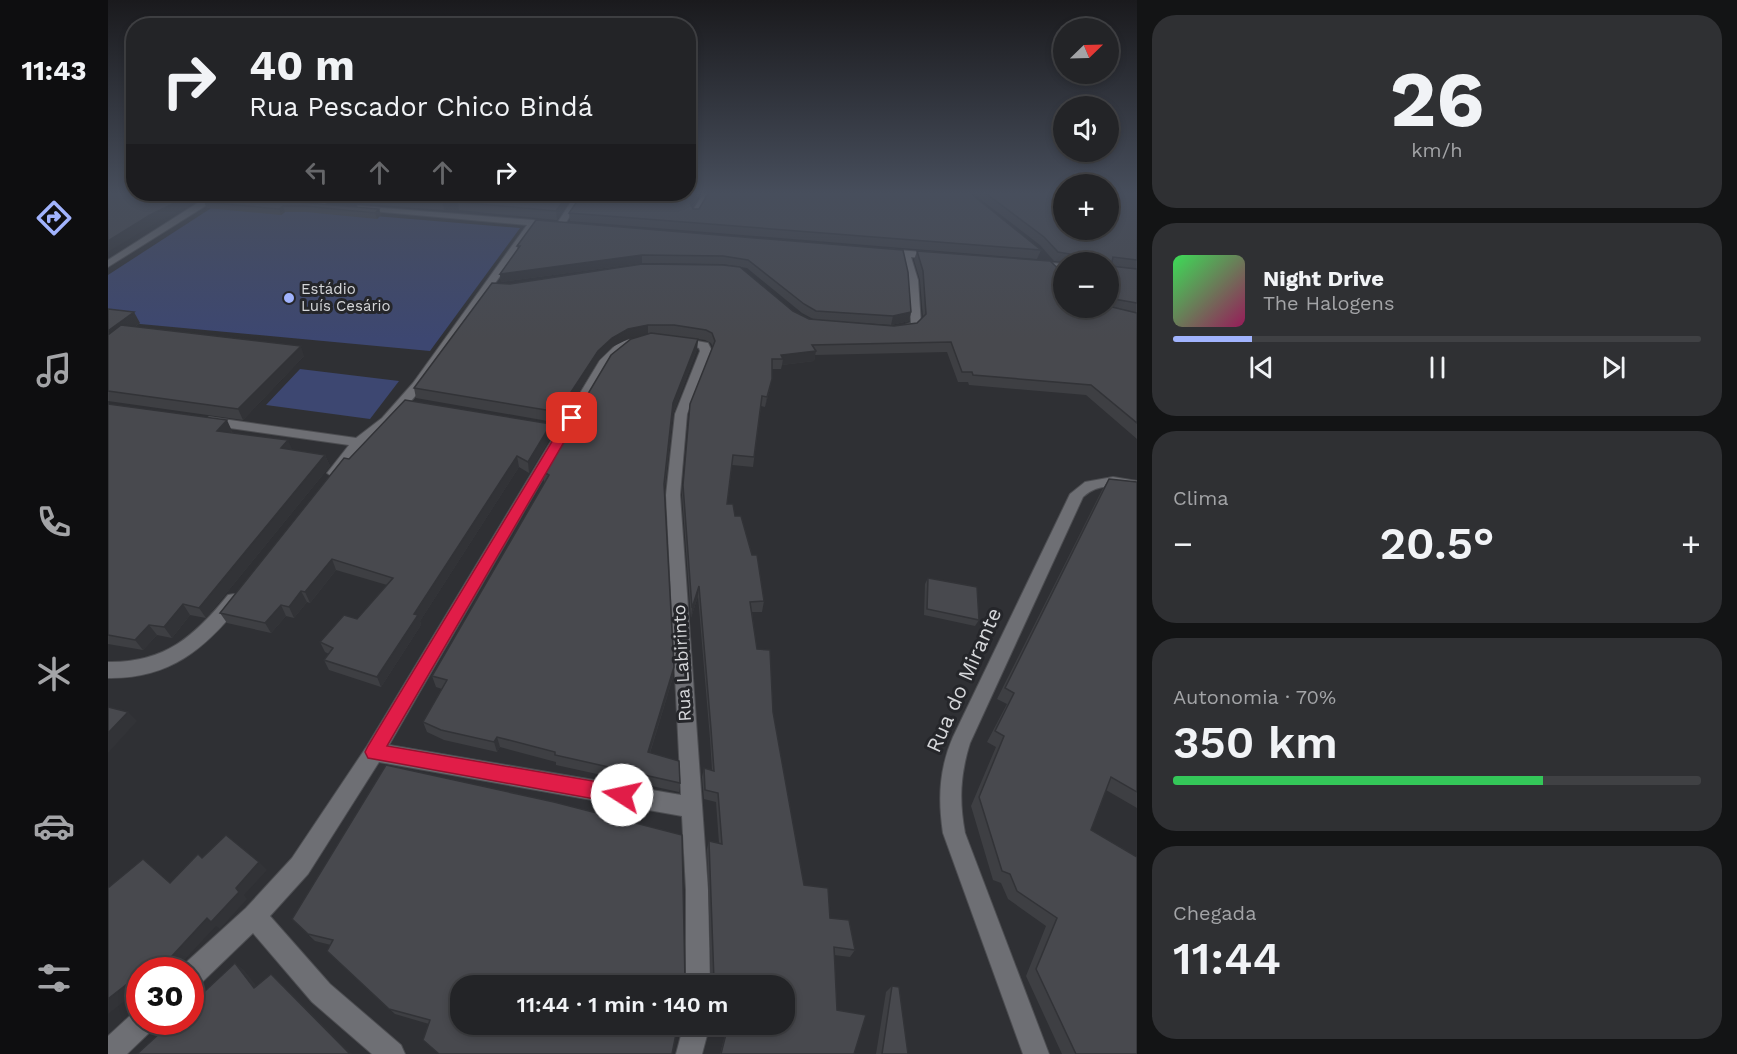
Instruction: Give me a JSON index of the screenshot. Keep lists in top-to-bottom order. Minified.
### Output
{"streets":{"street":["Rua Labirinto","Rua do Mirante"]},"places":["Estádio Luís Cesário"],"north":"top right","page":{"tabs":"11:43","tile":[["26","km/h"],"Clima",["Autonomia · 70%","350 km"],["Chegada","11:44"]],"map_buttons":["+","−"],"turn":["40 m","Rua Pescador Chico Bindá"],"song":["Night Drive","The Halogens"],"heat":["−","20.5°","+"],"limit":"30","trip":"11:44 · 1 min · 140 m"}}
